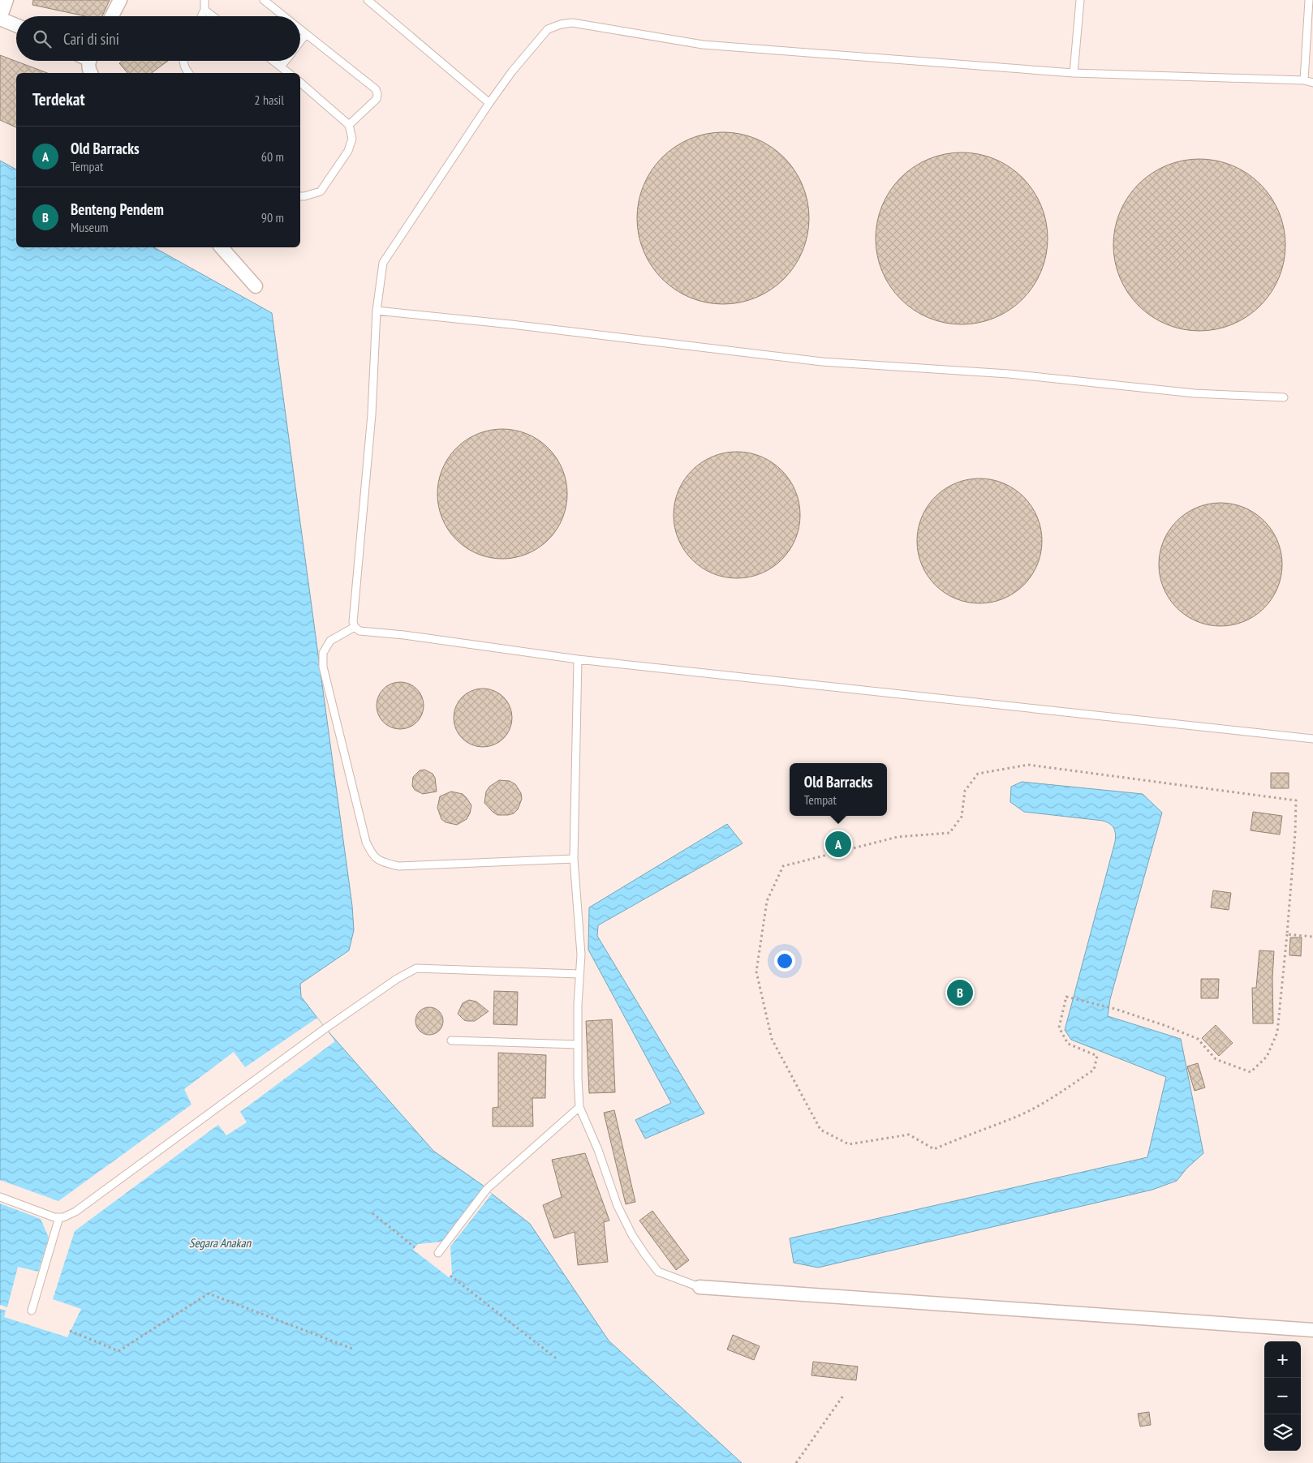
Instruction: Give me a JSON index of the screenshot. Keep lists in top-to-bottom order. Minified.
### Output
{"water":["Segara Anakan"],"page":{"search":"Cari di sini","heading":["Terdekat","2 hasil"],"list":[{"mark":"A","name":"Old Barracks","note":"Tempat","value":"60 m"},{"mark":"B","name":"Benteng Pendem","note":"Museum","value":"90 m"}],"popup":["Old Barracks","Tempat"],"pins":["A","B"],"map_buttons":["+","−"]}}
